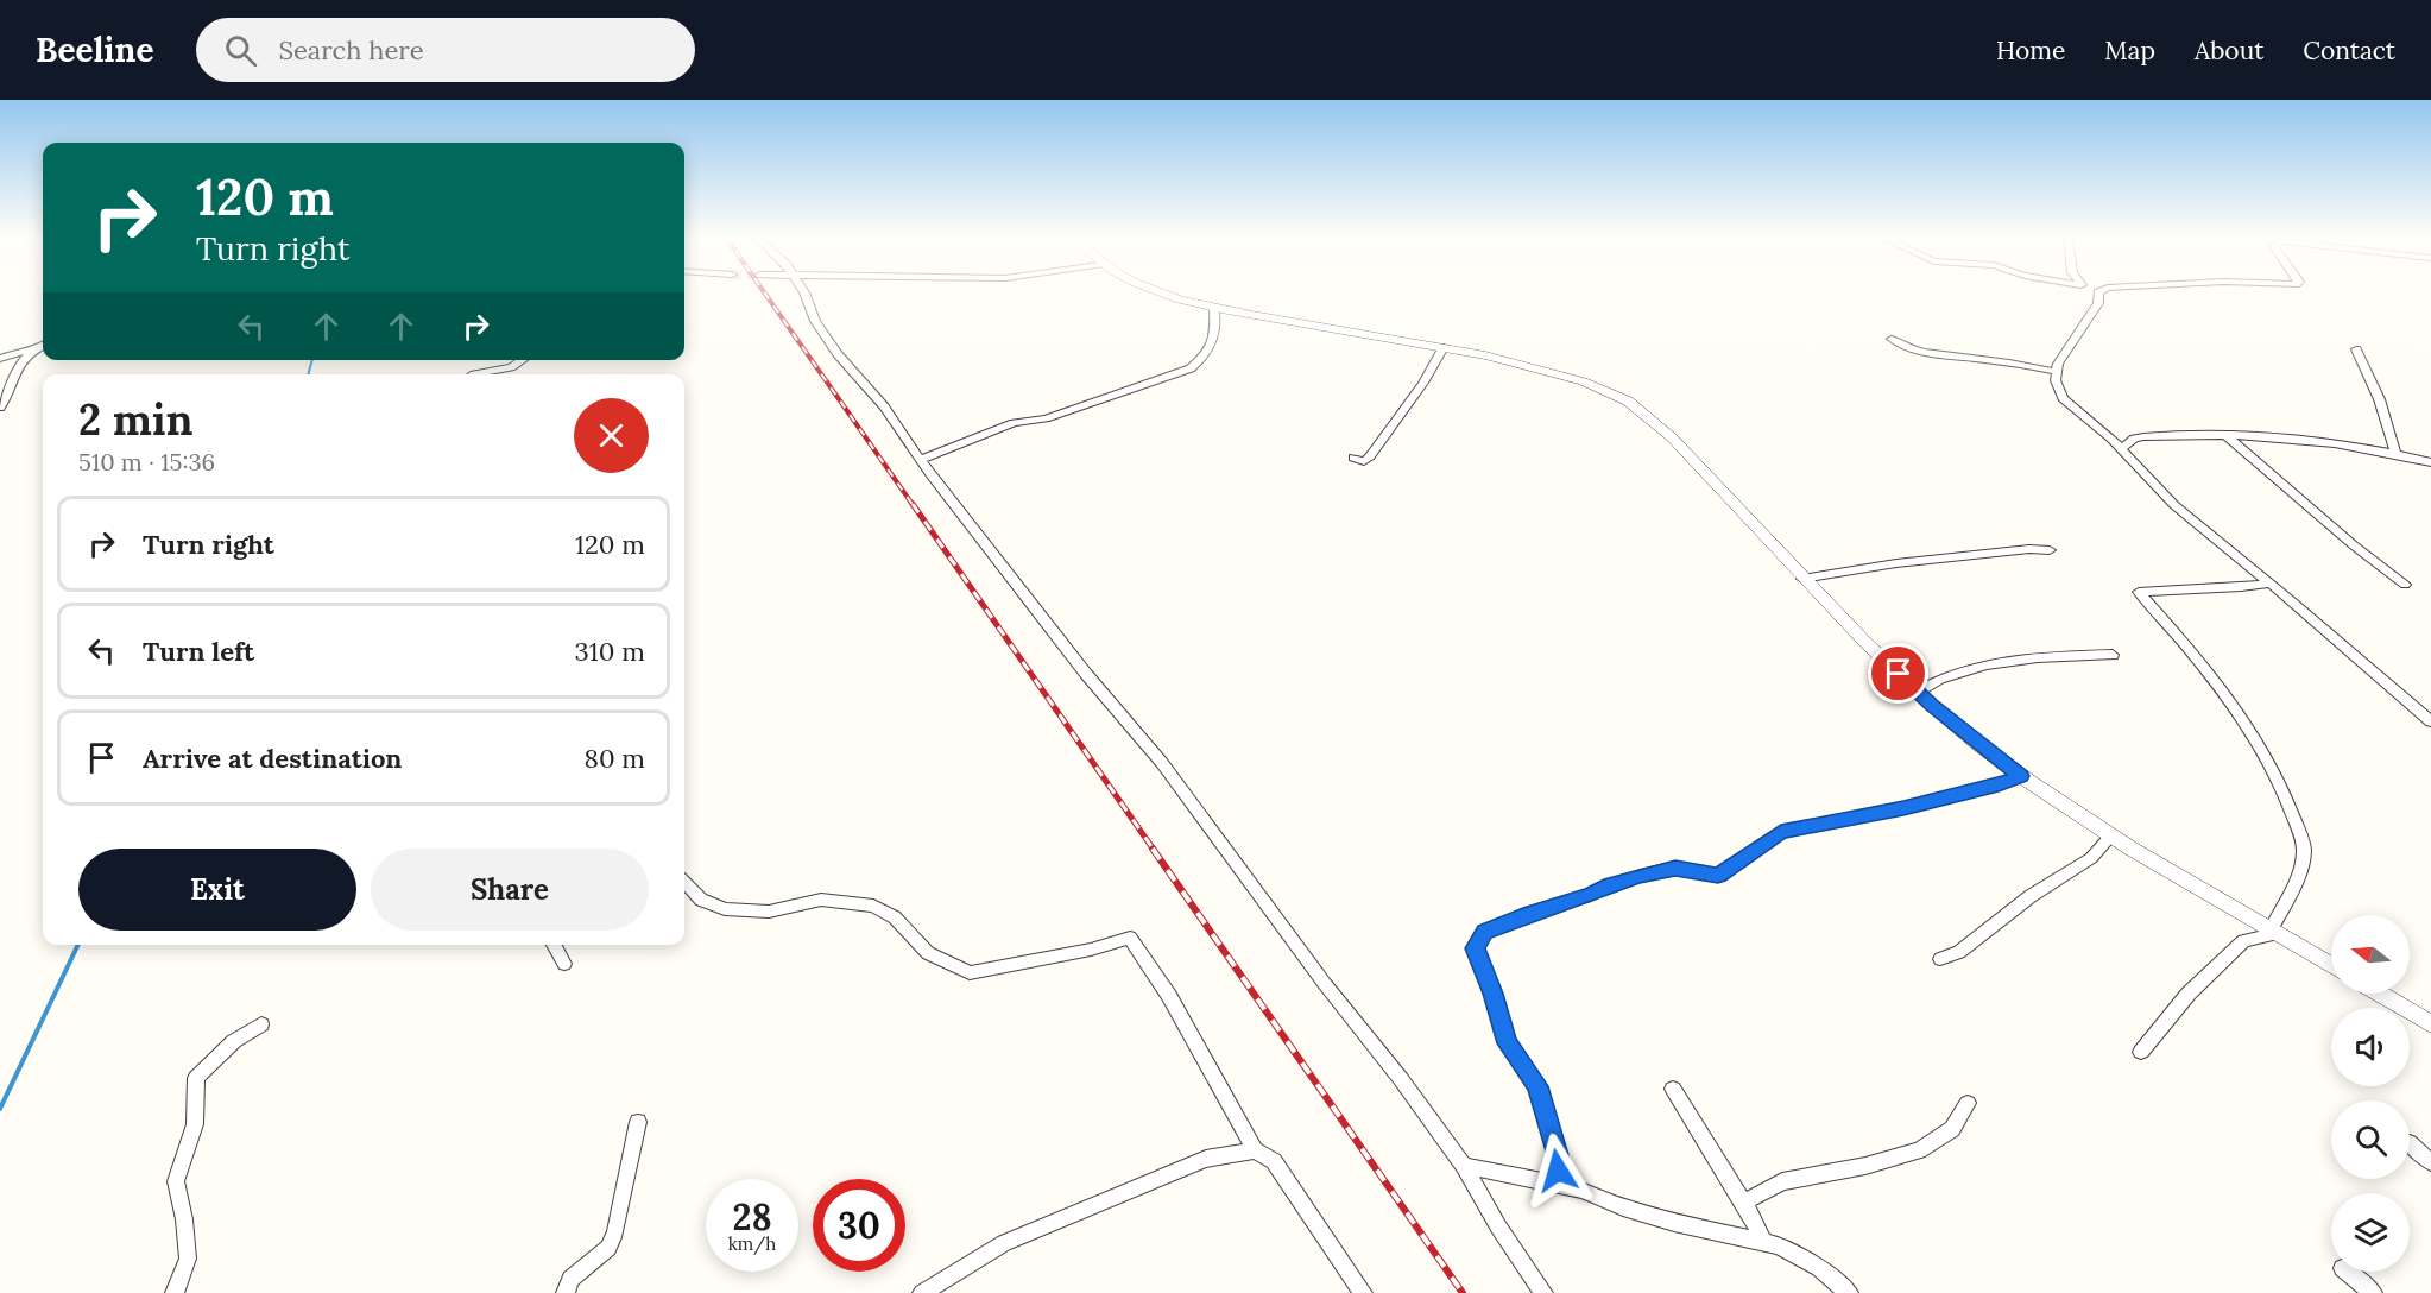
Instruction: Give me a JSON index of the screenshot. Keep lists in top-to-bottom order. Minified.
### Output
{"north":"left","page":{"header":"Beeline","search":"Search here","nav":["Home","Map","About","Contact"],"turn":["120 m","Turn right"],"heading":["2 min","510 m · 15:36"],"list":[{"name":"Turn right","value":"120 m"},{"name":"Turn left","value":"310 m"},{"name":"Arrive at destination","value":"80 m"}],"buttons":["Exit","Share"],"speed":"28 km/h","limit":"30"}}
